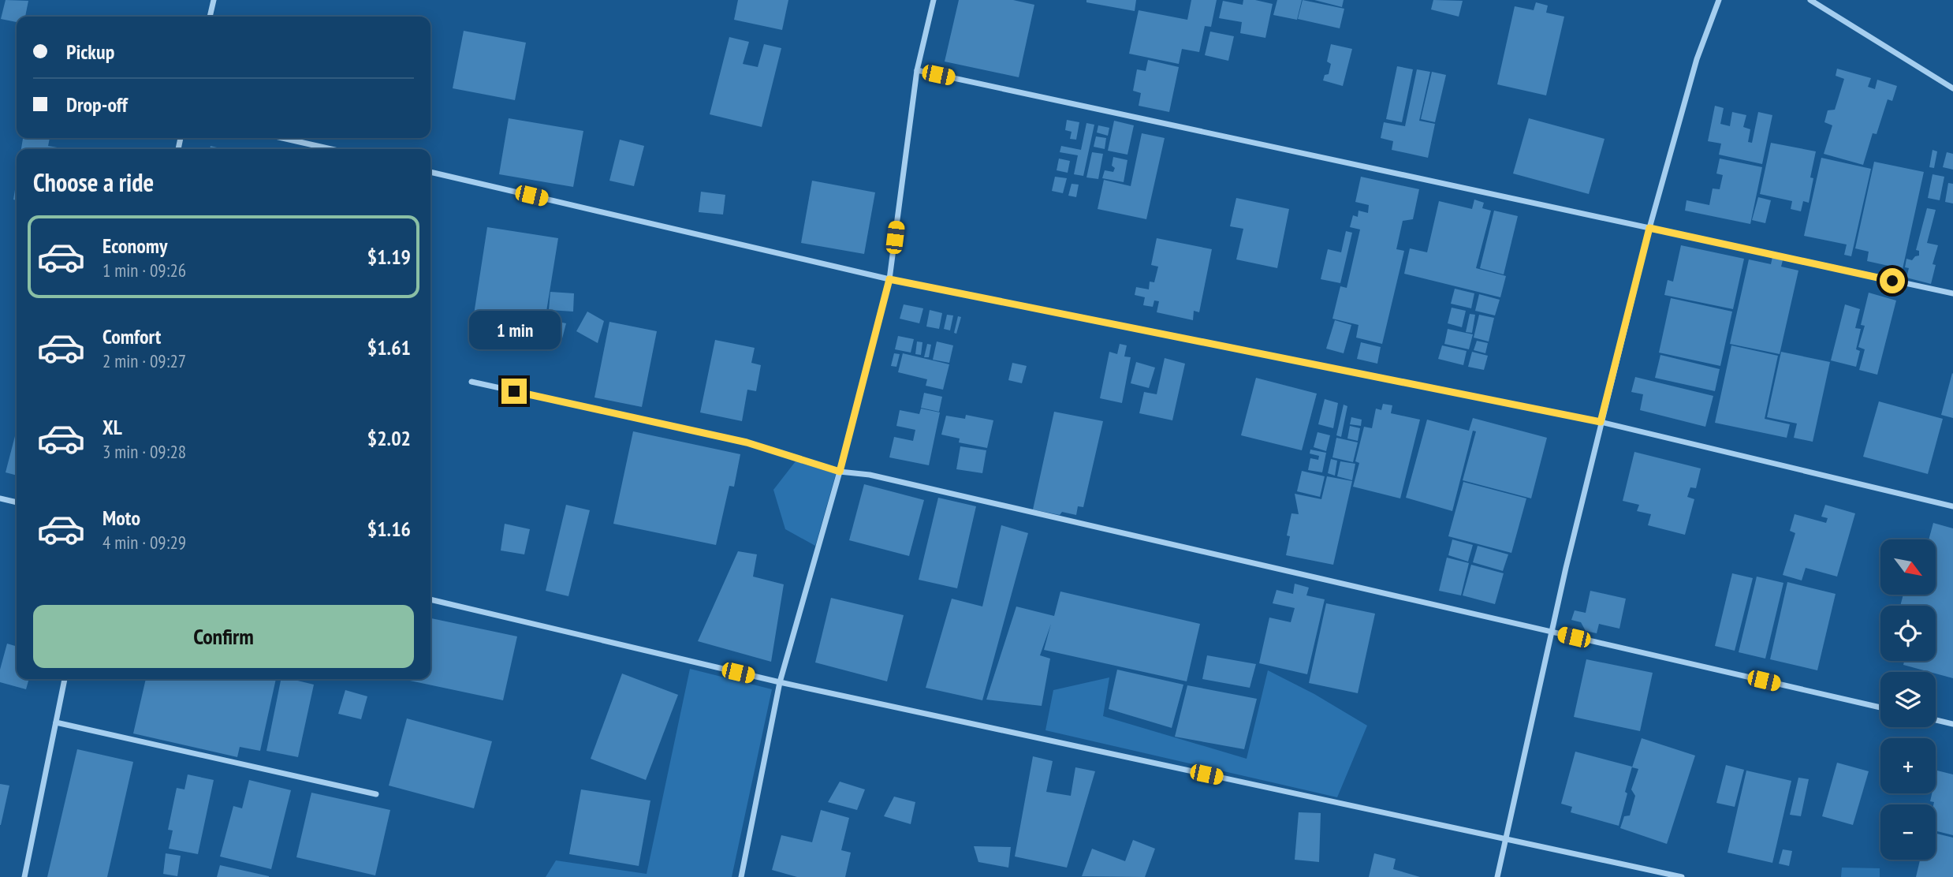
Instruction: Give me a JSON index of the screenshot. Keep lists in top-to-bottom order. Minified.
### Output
{"north":"bottom right","page":{"banner":["Pickup","Drop-off"],"heading":"Choose a ride","list":[{"name":"Economy","note":"1 min · 09:26","value":"$1.19"},{"name":"Comfort","note":"2 min · 09:27","value":"$1.61"},{"name":"XL","note":"3 min · 09:28","value":"$2.02"},{"name":"Moto","note":"4 min · 09:29","value":"$1.16"}],"bubble":"1 min","map_buttons":["+","−"],"buttons":"Confirm"}}
